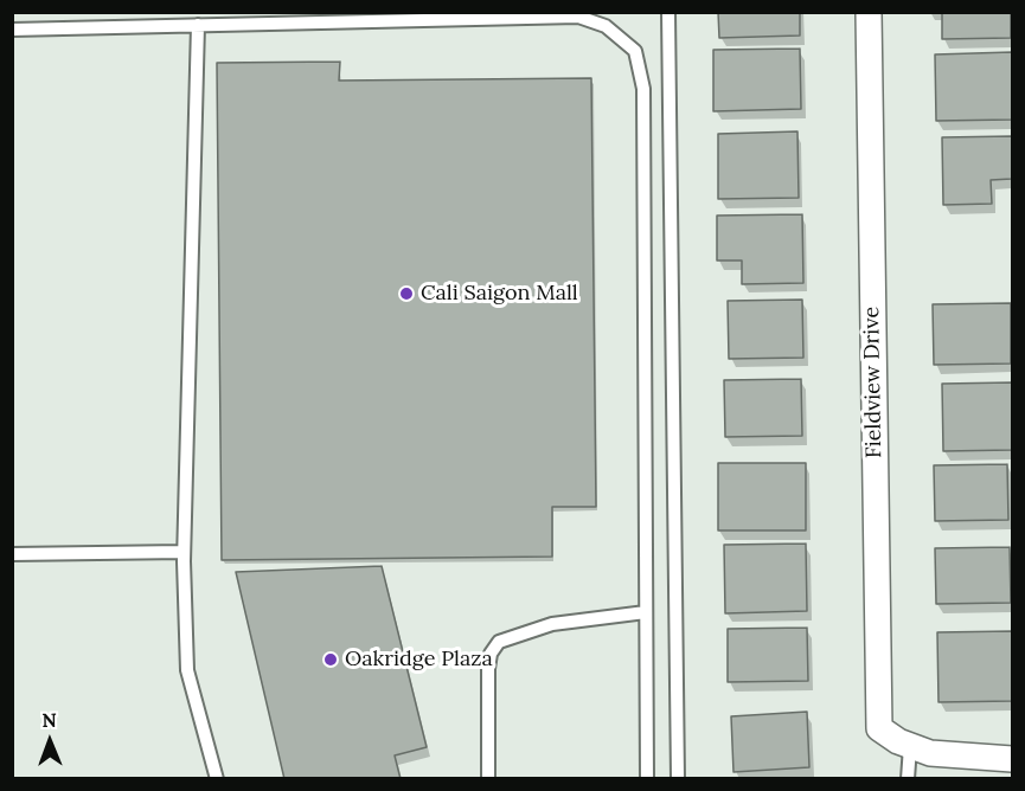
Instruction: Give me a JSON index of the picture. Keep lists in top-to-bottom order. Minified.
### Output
{"streets":{"street":["Fieldview Drive"]},"places":["Cali Saigon Mall","Oakridge Plaza"],"north":"top"}
